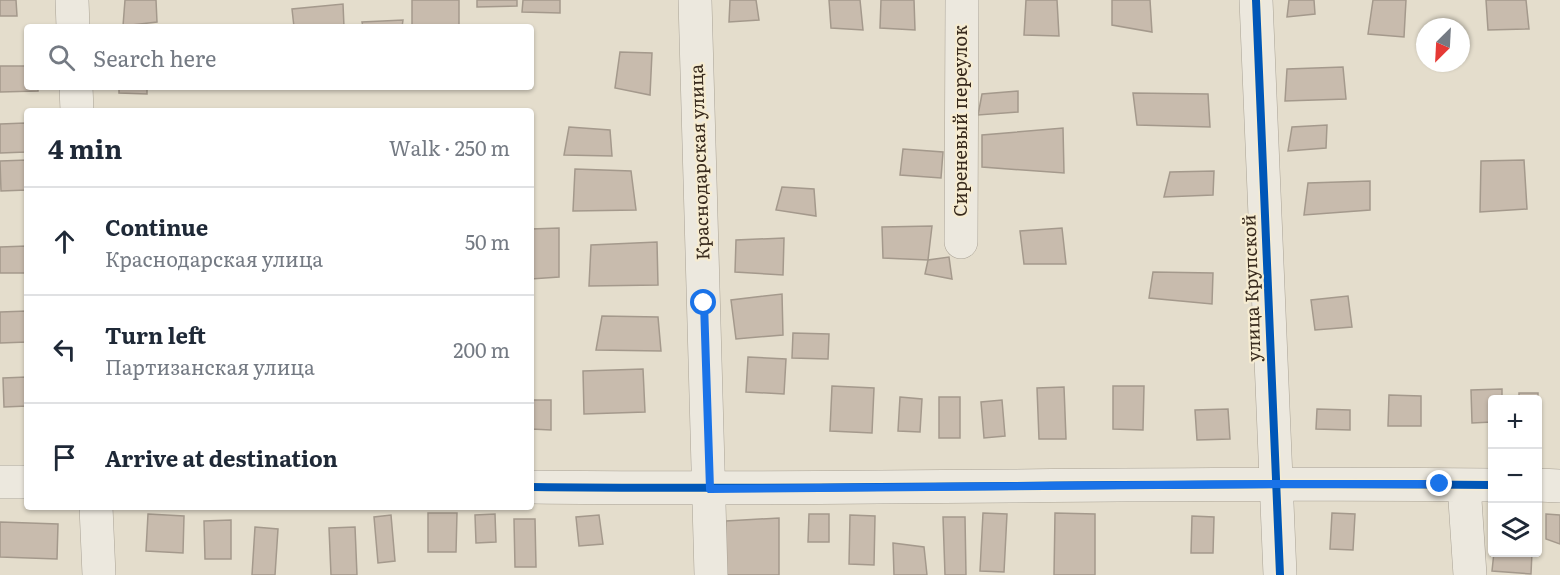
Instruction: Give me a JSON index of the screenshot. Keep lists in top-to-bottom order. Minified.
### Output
{"streets":{"street":["Сиреневый переулок","Краснодарская улица","улица Крупской"]},"north":"bottom left","page":{"search":"Search here","heading":["4 min","Walk · 250 m"],"list":[["Continue","Краснодарская улица","50 m"],["Turn left","Партизанская улица","200 m"],"Arrive at destination"],"map_buttons":["+","−"]}}
